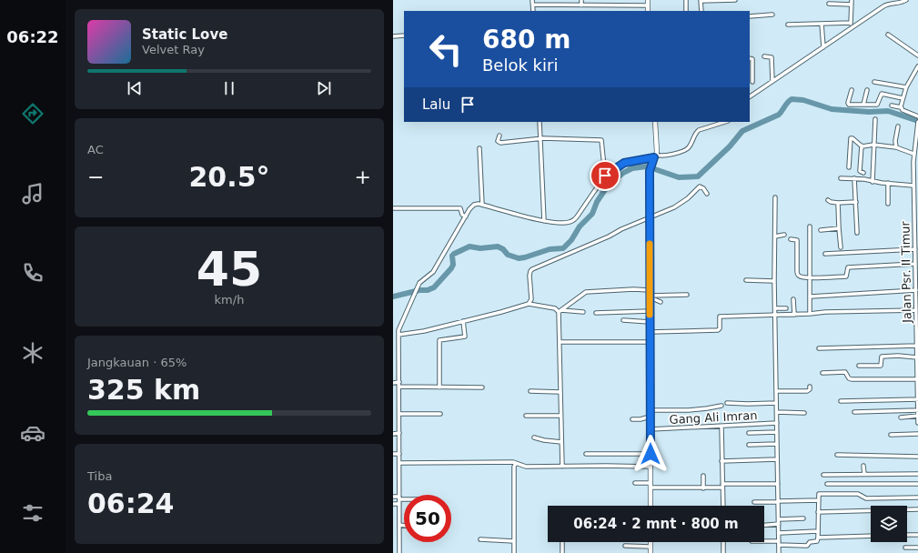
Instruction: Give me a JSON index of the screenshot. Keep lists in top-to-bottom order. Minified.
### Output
{"streets":{"street":["Jalan Psr. II Timur","Gang Ali Imran"]},"page":{"tabs":"06:22","turn":["680 m","Belok kiri"],"song":["Static Love","Velvet Ray"],"then":"Lalu","tile":["AC",["45","km/h"],["Jangkauan · 65%","325 km"],["Tiba","06:24"]],"heat":["−","20.5°","+"],"limit":"50","trip":"06:24 · 2 mnt · 800 m"}}
